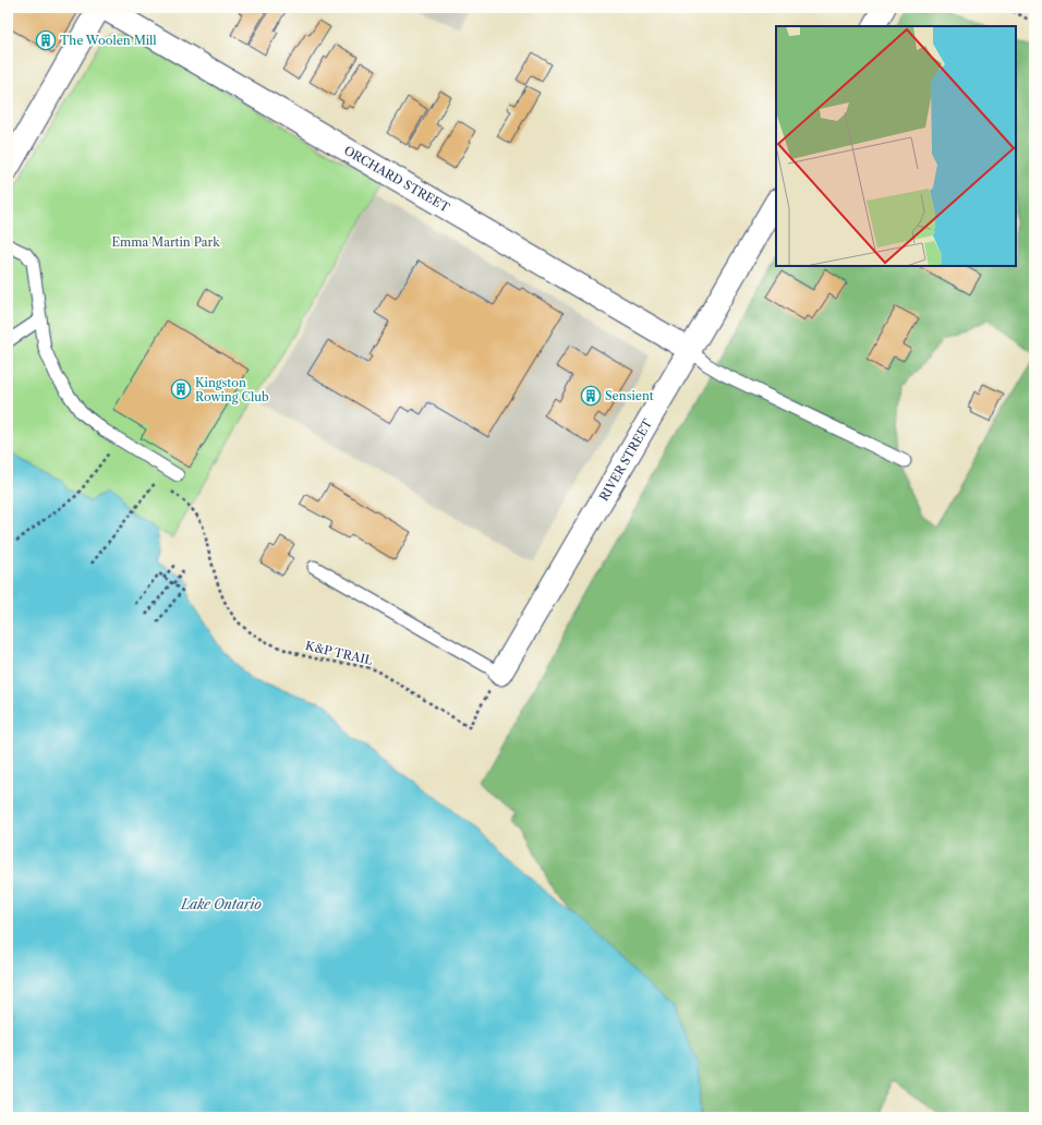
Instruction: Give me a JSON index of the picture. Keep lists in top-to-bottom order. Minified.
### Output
{"streets":{"street":["ORCHARD STREET","RIVER STREET"],"path":["K&P TRAIL"]},"crossings":[["ORCHARD STREET","RIVER STREET"],["RIVER STREET","K&P TRAIL"]],"water":["Lake Ontario"],"parks":["Emma Martin Park"],"places":{"building":["The Woolen Mill","Kingston Rowing Club","Sensient"]}}
